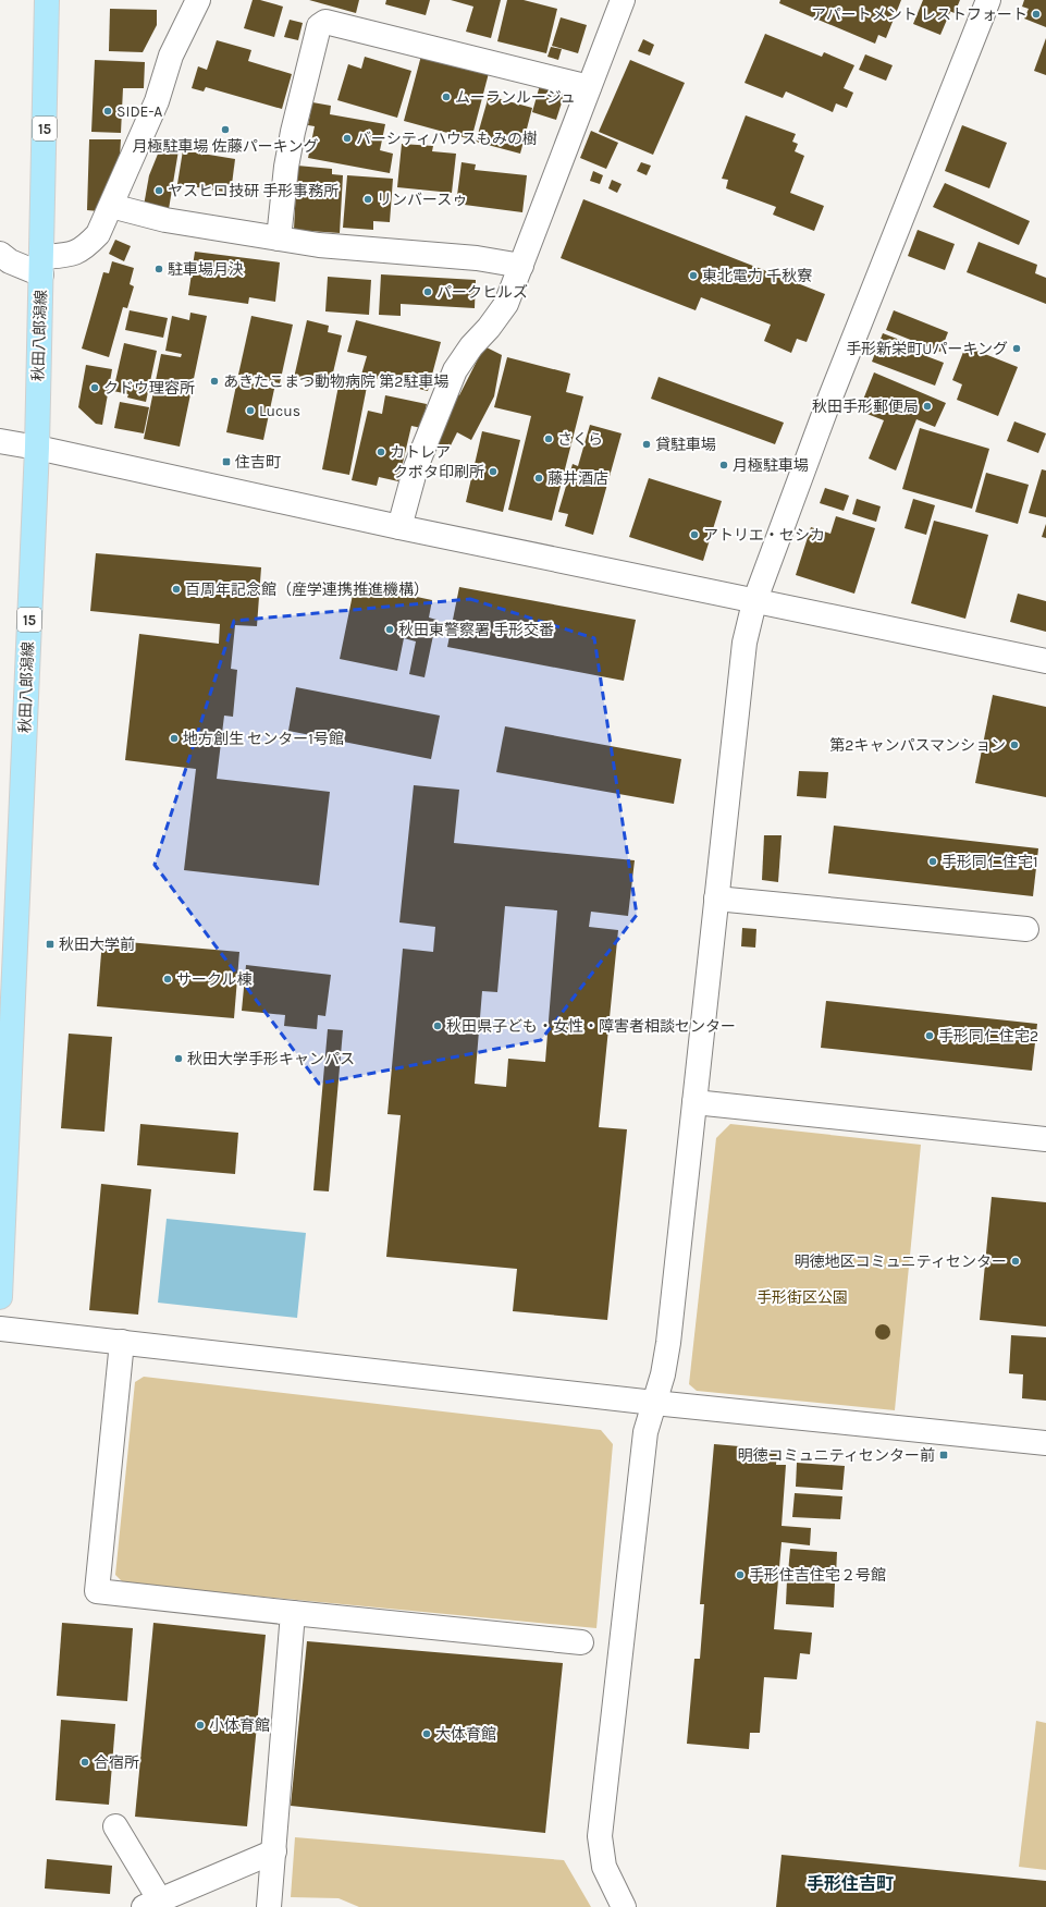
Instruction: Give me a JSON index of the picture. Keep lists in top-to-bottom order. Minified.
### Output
{"streets":{"main road":["15","秋田八郎潟線"]},"districts":["手形住吉町"],"parks":["手形街区公園"],"places":{"other":["アパートメント レストフォート","ムーランルージュ","SIDE-A","月極駐車場 佐藤パーキング","バーシティハウスもみの樹","ヤスヒロ技研 手形事務所","リンバースゥ","駐車場月決","東北電力 千秋寮","パークヒルズ","手形新栄町Uパーキング","あきたこまつ動物病院 第2駐車場","クドウ理容所","秋田手形郵便局","Lucus","さくら","貸駐車場","カトレア","月極駐車場","クボタ印刷所","藤井酒店","アトリエ・セシカ","百周年記念館（産学連携推進機構）","秋田東警察署 手形交番","地方創生 センター1号館","第2キャンパスマンション","手形同仁住宅1","サークル棟","秋田県子ども・女性・障害者相談センター","手形同仁住宅2","秋田大学手形キャンパス","明徳地区コミュニティセンター","手形住吉住宅２号館","小体育館","大体育館","合宿所"],"transit":["住吉町","秋田大学前","明徳コミュニティセンター前"]}}
